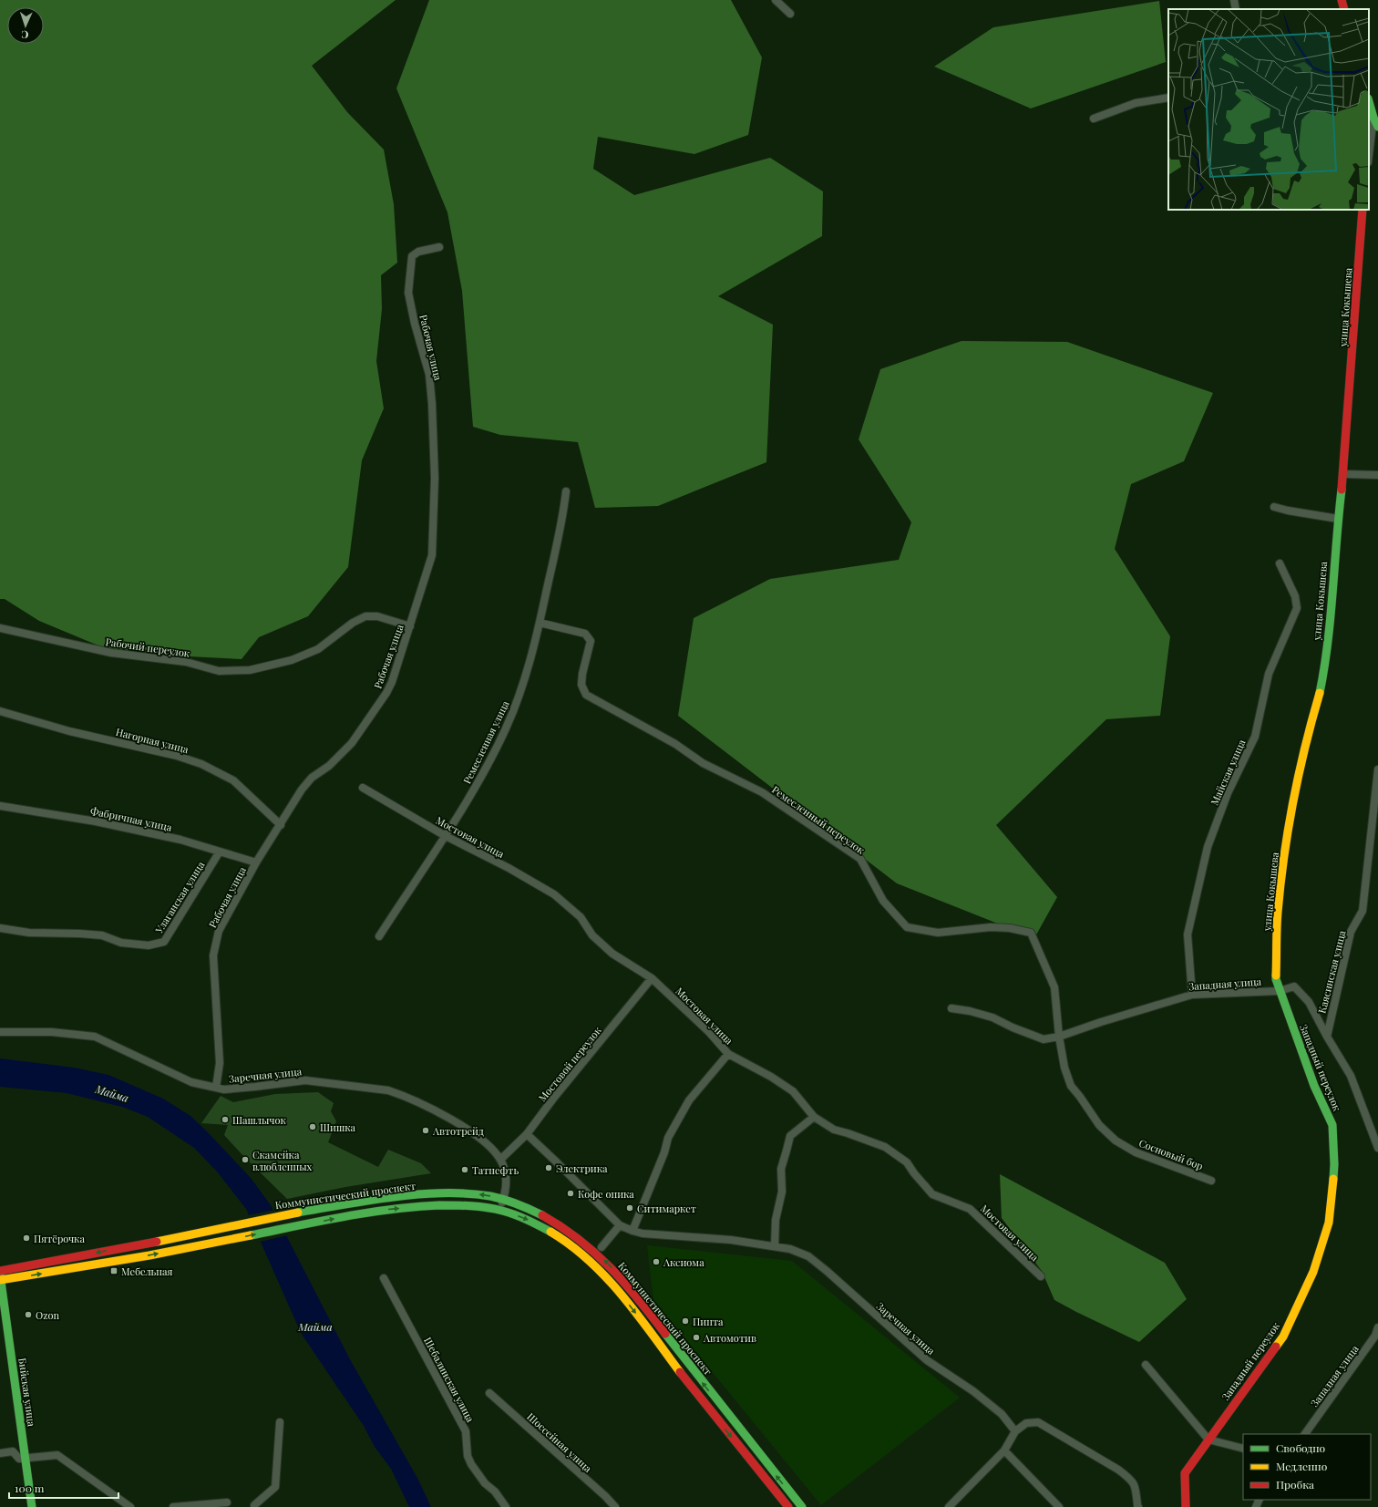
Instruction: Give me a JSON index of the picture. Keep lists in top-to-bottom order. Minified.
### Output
{"streets":{"main road":["улица Кокышева","Западный переулок","Коммунистический проспект","Бийская улица"],"street":["Рабочая улица","Рабочий переулок","Нагорная улица","Ремесленная улица","Майская улица","Фабричная улица","Ремесленный переулок","Мостовая улица","Улаганская улица","Каясинская улица","Западная улица","Мостовой переулок","Заречная улица","Сосновый бор","Шебалинская улица","Шоссейная улица"]},"crossings":[["улица Кокышева","Западная улица"],["улица Кокышева","Западный переулок"],["Рабочая улица","Рабочий переулок"],["Рабочая улица","Нагорная улица"],["Рабочая улица","Фабричная улица"],["Рабочая улица","Заречная улица"],["Ремесленная улица","Ремесленный переулок"],["Ремесленная улица","Мостовая улица"],["Майская улица","Западная улица"],["Фабричная улица","Улаганская улица"],["Ремесленный переулок","Западная улица"],["Ремесленный переулок","Сосновый бор"],["Мостовая улица","Мостовой переулок"],["Каясинская улица","Западная улица"],["Западная улица","Западный переулок"],["Западная улица","Сосновый бор"],["Мостовой переулок","Заречная улица"],["Коммунистический проспект","Бийская улица"]],"water":["Майма"],"places":{"other":["Шашлычок","Шишка","Автотрейд","Скамейка влюбленных","Электрика","Татнефть","Кофе оника","Ситимаркет","Пятёрочка","Аксиома","Ozon","Пинта","Автомотив"],"transit":["Мебельная"]},"legend":["Свободно","Медленно","Пробка"],"scale_bar":"100 m","north":"bottom"}
